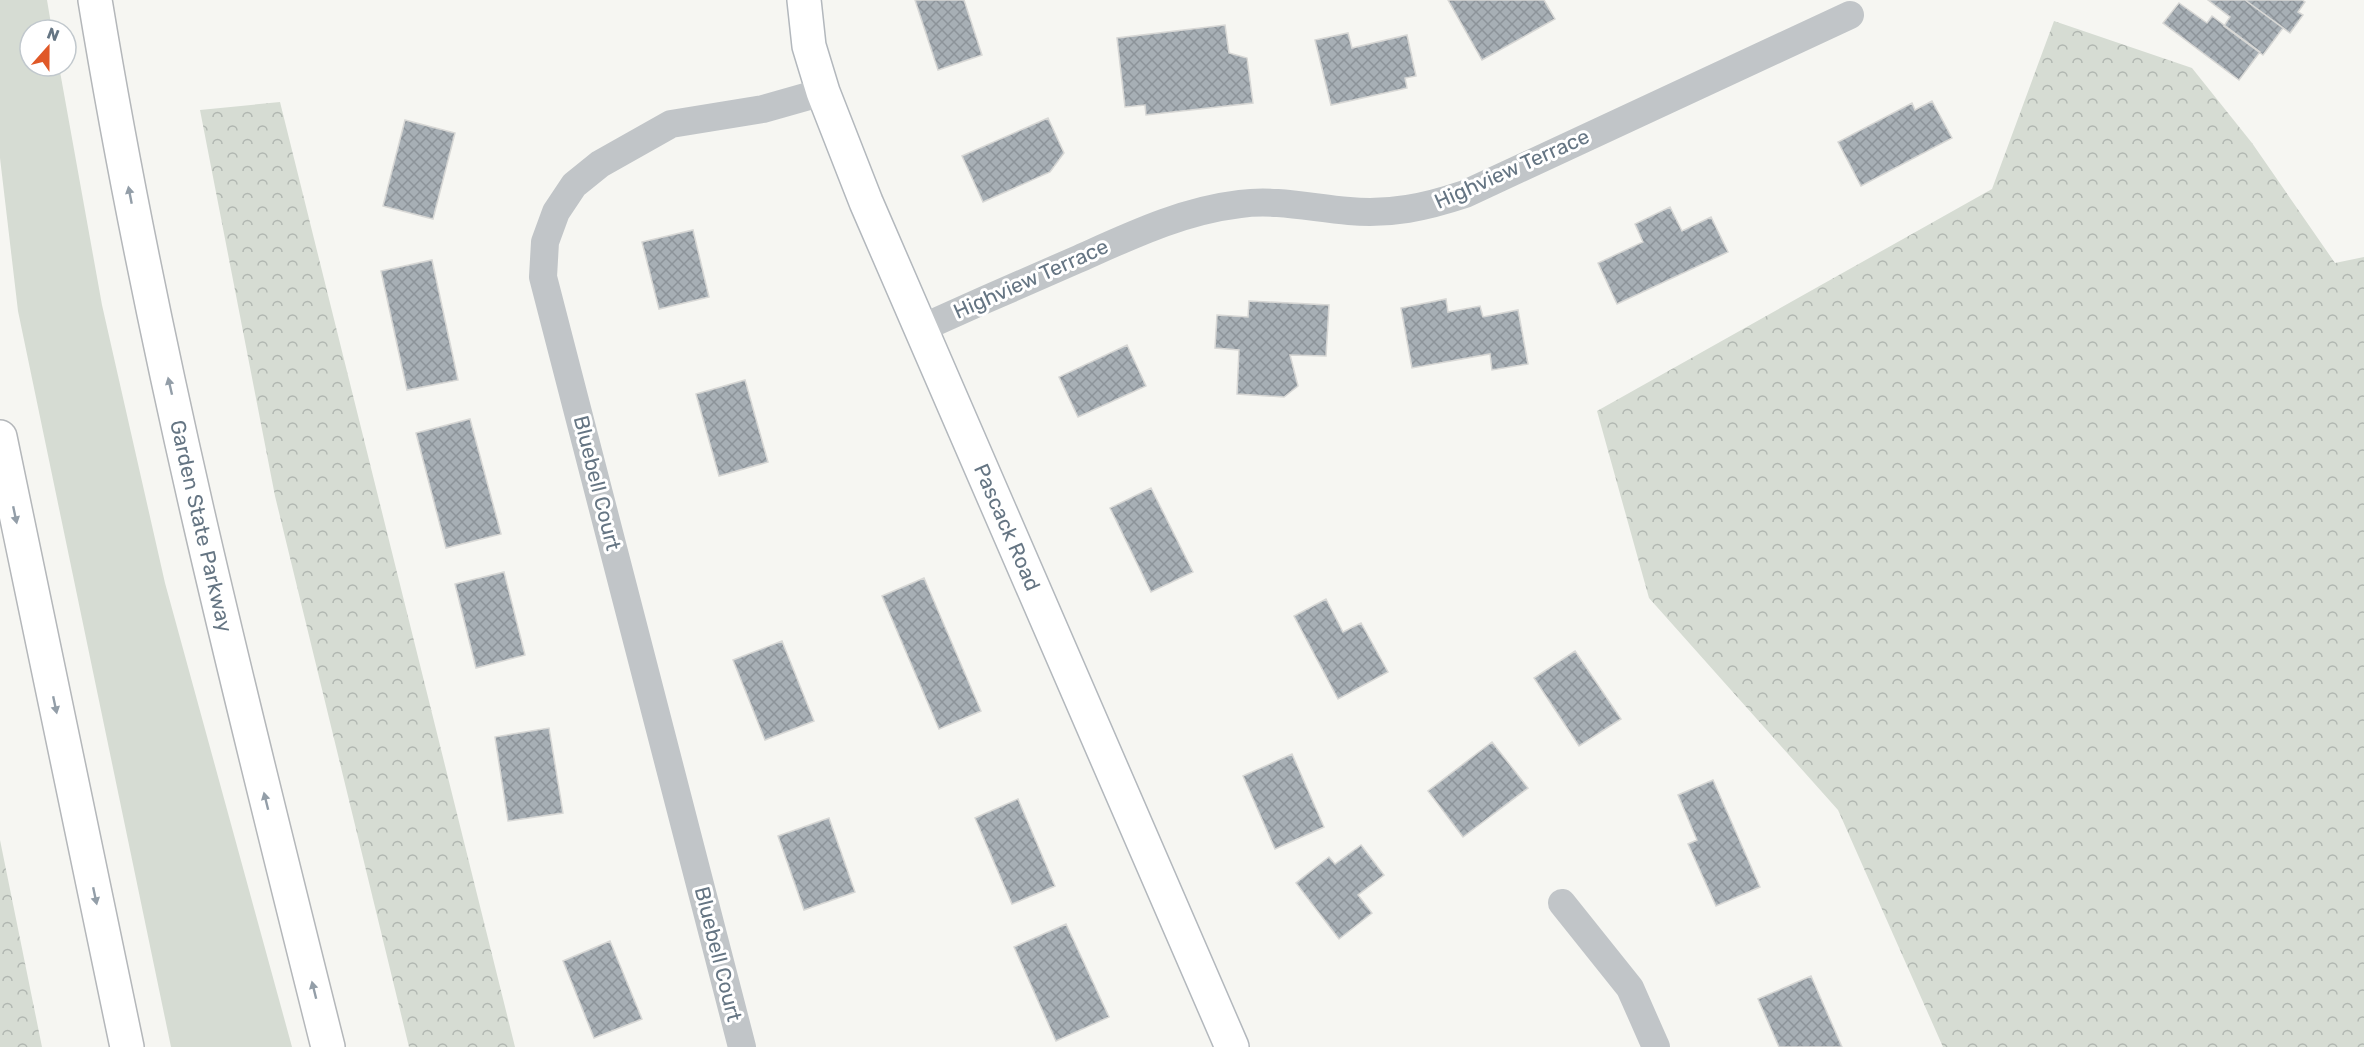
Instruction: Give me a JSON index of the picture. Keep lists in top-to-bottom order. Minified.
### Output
{"streets":{"main road":["Garden State Parkway","Pascack Road"],"street":["Highview Terrace","Bluebell Court"]},"crossings":[["Highview Terrace","Pascack Road"],["Bluebell Court","Pascack Road"]],"north":"top"}
